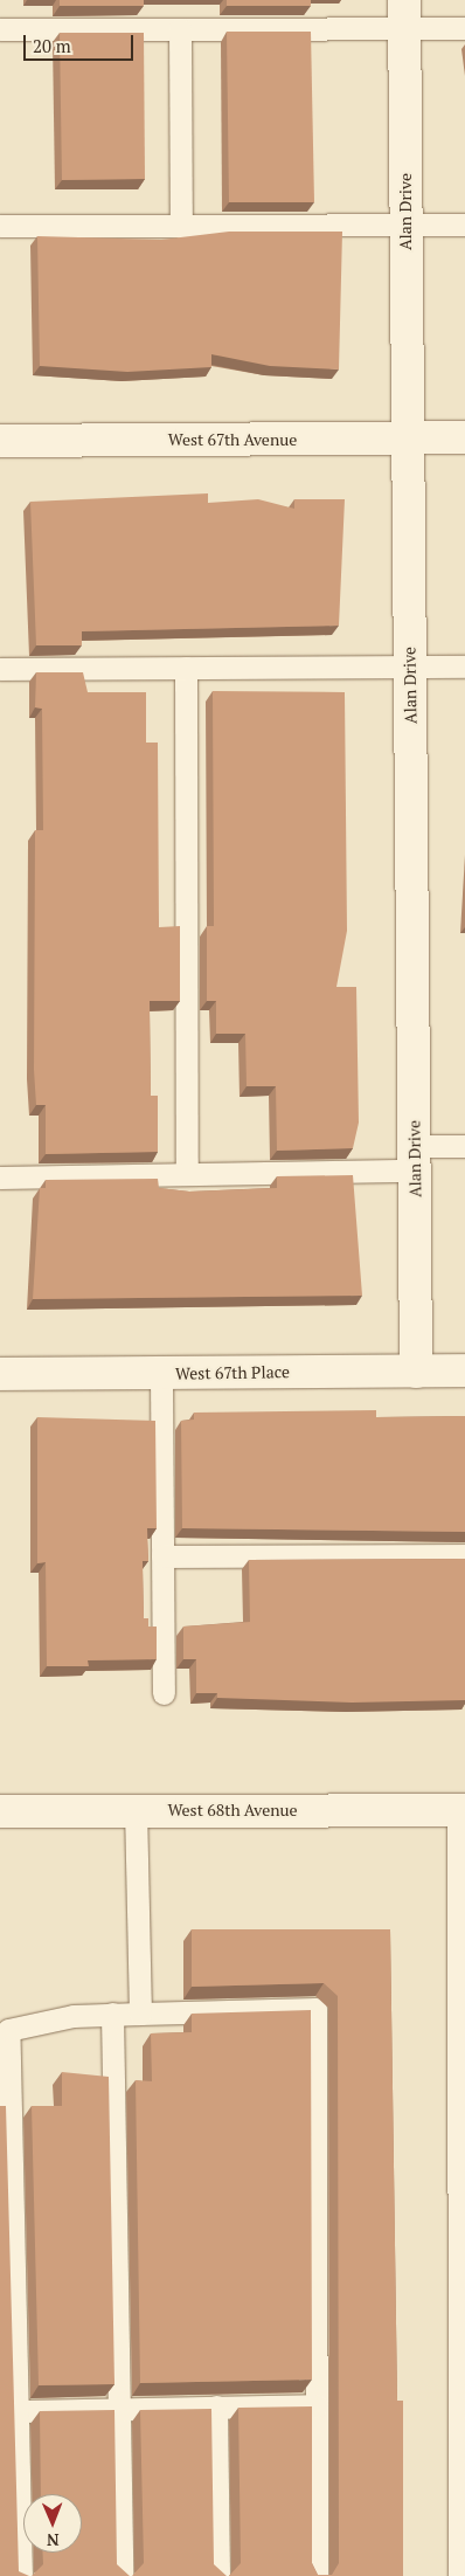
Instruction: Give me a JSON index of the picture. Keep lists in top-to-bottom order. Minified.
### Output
{"streets":{"street":["Alan Drive","West 67th Avenue","West 67th Place","West 68th Avenue"]},"crossings":[["Alan Drive","West 67th Avenue"],["Alan Drive","West 67th Place"]],"scale_bar":"20 m","north":"bottom"}
